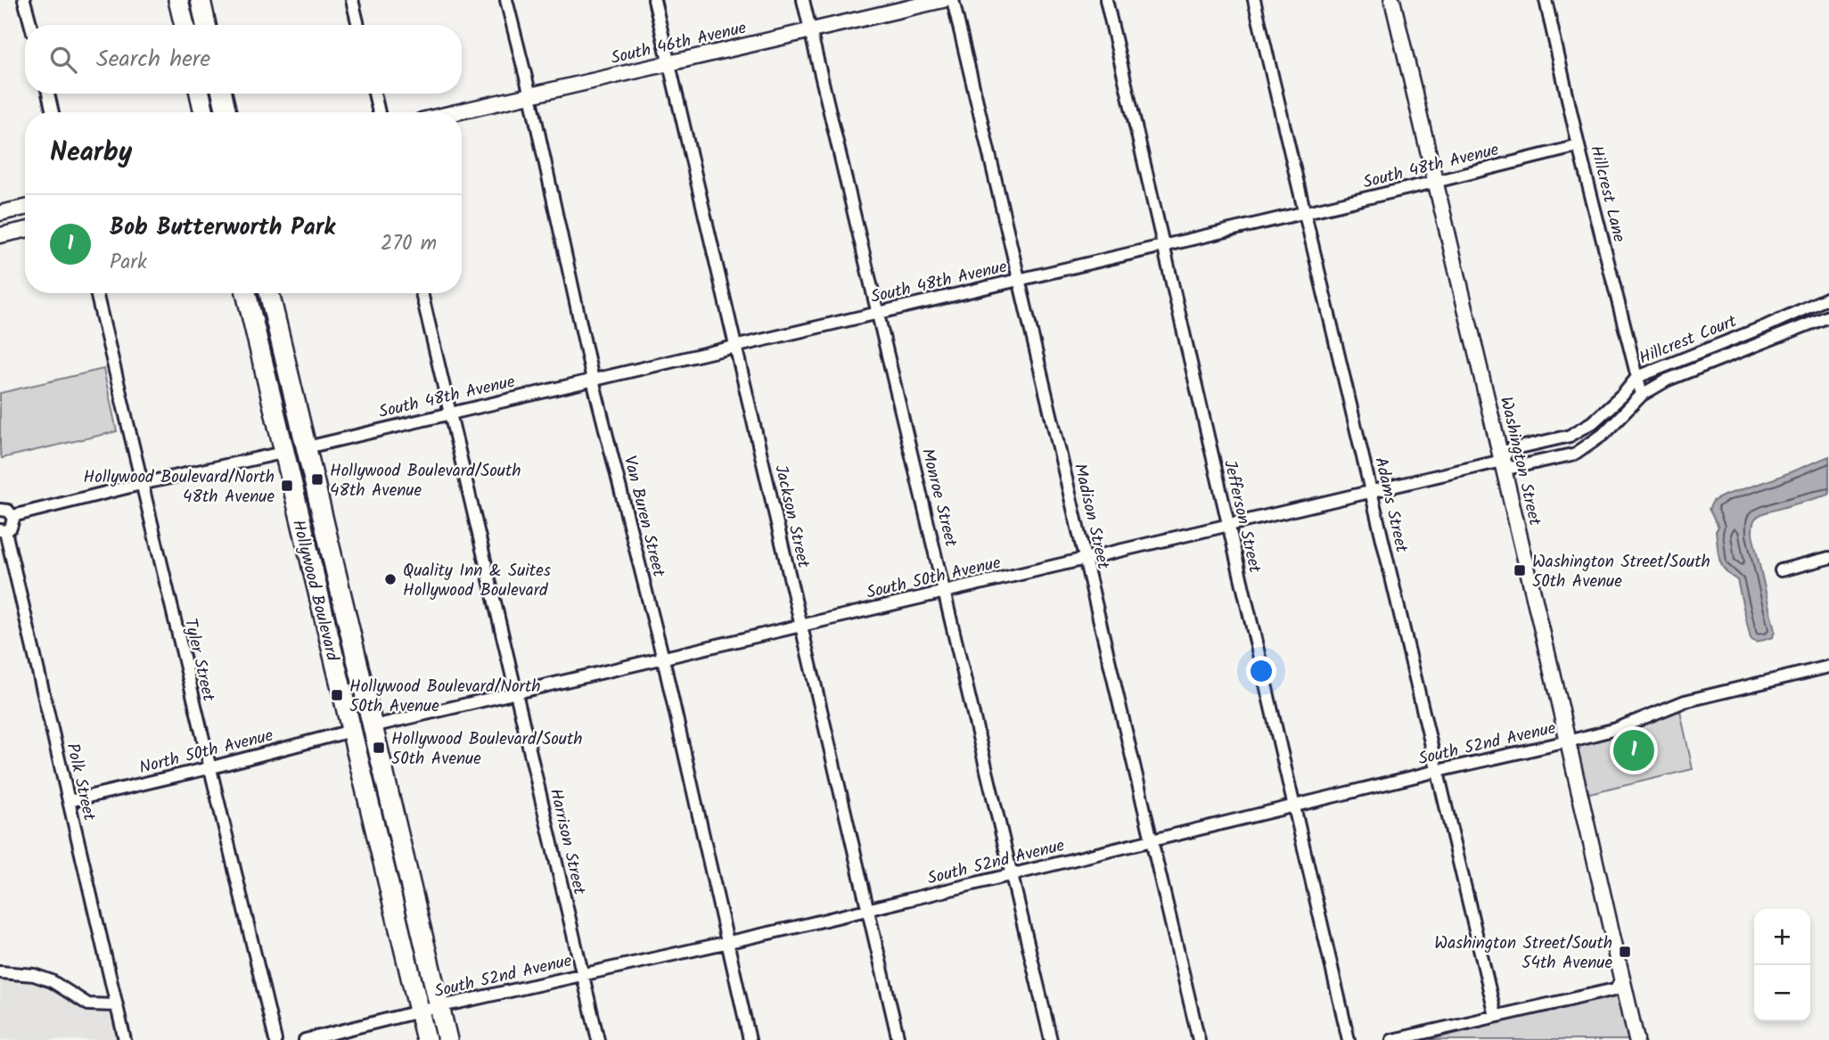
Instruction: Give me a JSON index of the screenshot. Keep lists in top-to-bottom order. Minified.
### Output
{"streets":{"highway":["Hollywood Boulevard"],"street":["South 46th Avenue","South 48th Avenue","Hillcrest Lane","Hillcrest Court","Washington Street","Monroe Street","Adams Street","Van Buren Street","Jackson Street","Madison Street","Jefferson Street","South 50th Avenue","Tyler Street","South 52nd Avenue","North 50th Avenue","Polk Street","Harrison Street"]},"crossings":[["South 46th Avenue","Monroe Street"],["South 46th Avenue","Van Buren Street"],["South 46th Avenue","Jackson Street"],["South 48th Avenue","Hillcrest Lane"],["South 48th Avenue","Washington Street"],["South 48th Avenue","Monroe Street"],["South 48th Avenue","Adams Street"],["South 48th Avenue","Van Buren Street"],["South 48th Avenue","Jackson Street"],["South 48th Avenue","Madison Street"],["South 48th Avenue","Jefferson Street"],["South 48th Avenue","Hollywood Boulevard"],["South 48th Avenue","Harrison Street"],["Hillcrest Lane","Hillcrest Court"],["Hillcrest Court","Washington Street"],["Hillcrest Court","South 50th Avenue"],["Washington Street","South 50th Avenue"],["Washington Street","South 52nd Avenue"],["Monroe Street","South 50th Avenue"],["Monroe Street","South 52nd Avenue"],["Adams Street","South 50th Avenue"],["Adams Street","South 52nd Avenue"],["Van Buren Street","South 50th Avenue"],["Van Buren Street","South 52nd Avenue"],["Jackson Street","South 50th Avenue"],["Jackson Street","South 52nd Avenue"],["Madison Street","South 50th Avenue"],["Madison Street","South 52nd Avenue"],["Jefferson Street","South 50th Avenue"],["Jefferson Street","South 52nd Avenue"],["South 50th Avenue","Hollywood Boulevard"],["South 50th Avenue","Harrison Street"],["Hollywood Boulevard","South 52nd Avenue"],["Hollywood Boulevard","North 50th Avenue"],["Tyler Street","North 50th Avenue"],["South 52nd Avenue","Harrison Street"],["North 50th Avenue","Polk Street"]],"places":{"transit":["Hollywood Boulevard/South 48th Avenue","Hollywood Boulevard/North 48th Avenue","Washington Street/South 50th Avenue","Hollywood Boulevard/North 50th Avenue","Hollywood Boulevard/South 50th Avenue","Washington Street/South 54th Avenue"],"other":["Quality Inn & Suites Hollywood Boulevard"]},"page":{"search":"Search here","heading":"Nearby","list":[{"mark":"1","name":"Bob Butterworth Park","note":"Park","value":"270 m"}],"pins":"1","map_buttons":["+","−"]}}
